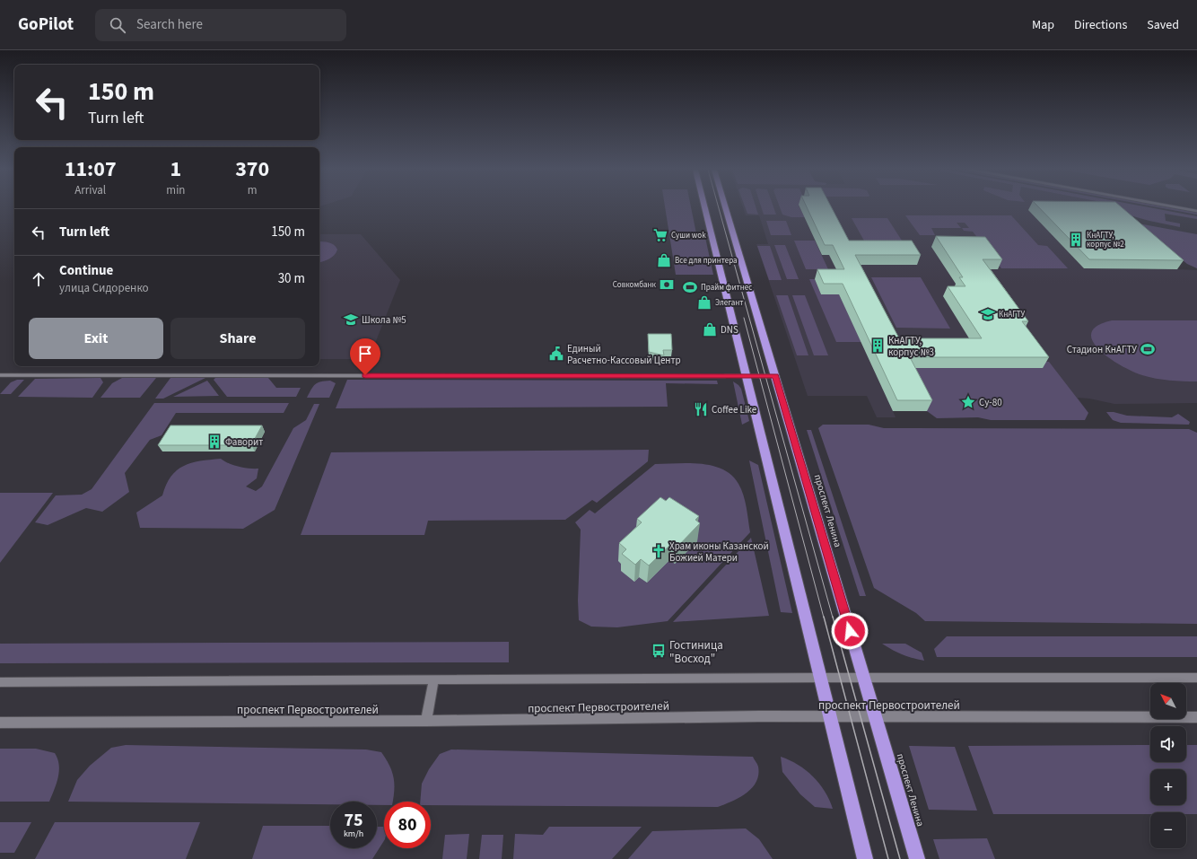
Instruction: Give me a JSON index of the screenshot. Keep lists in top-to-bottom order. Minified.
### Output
{"streets":{"highway":["проспект Ленина"],"main road":["проспект Первостроителей"]},"crossings":[["проспект Ленина","проспект Первостроителей"]],"places":{"supermarket":["Суши wok"],"building":["КнАГТУ, корпус №2","КнАГТУ, корпус №3","Фаворит"],"shop":["Все для принтера","Элегант","DNS"],"bank":["Совкомбанк"],"sports":["Прайм фитнес","Стадион КнАГТУ"],"school or university":["КнАГТУ","Школа №5"],"public building":["Единый Расчетно-Кассовый Центр"],"place":["Су-80"],"restaurant":["Coffee Like"],"church":["Храм иконы Казанской Божией Матери"],"bus stop":["Гостиница \"Восход\""]},"north":"top left","page":{"header":"GoPilot","search":"Search here","nav":["Map","Directions","Saved"],"turn":["150 m","Turn left"],"eta":["11:07","Arrival","1","min","370","m"],"list":[{"name":"Turn left","value":"150 m"},{"name":"Continue","note":"улица Сидоренко","value":"30 m"}],"buttons":["Exit","Share"],"map_buttons":["+","−"],"speed":"75 km/h","limit":"80"}}
